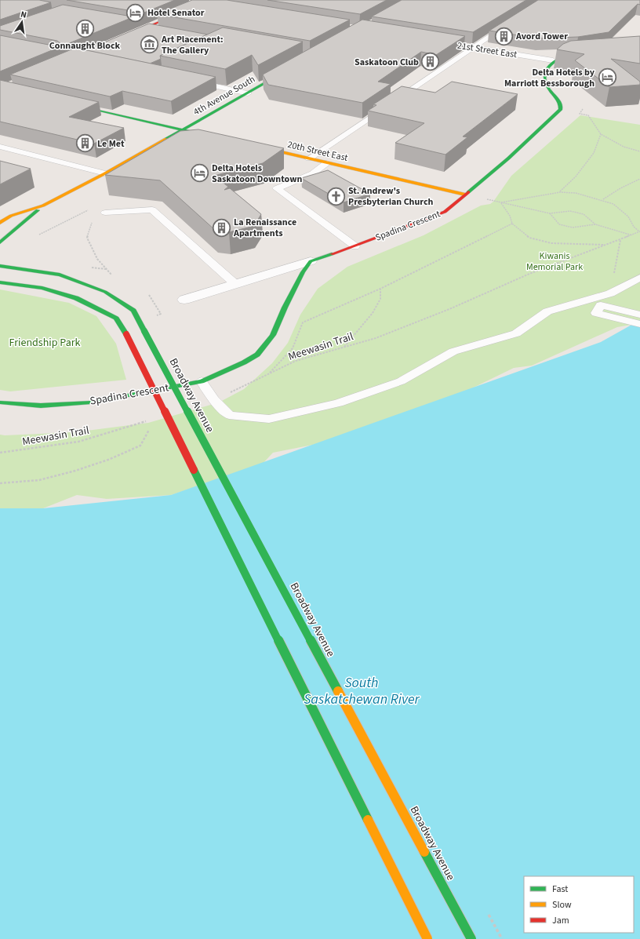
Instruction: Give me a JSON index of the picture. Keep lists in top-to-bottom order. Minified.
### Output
{"streets":{"main road":["4th Avenue South","20th Street East","Spadina Crescent","Broadway Avenue"],"street":["21st Street East"],"path":["Meewasin Trail"]},"crossings":[["21st Street East","Spadina Crescent"],["20th Street East","Spadina Crescent"]],"water":["South Saskatchewan River"],"parks":["Kiwanis Memorial Park","Friendship Park"],"places":{"hotel":["Hotel Senator","Delta Hotels by Marriott Bessborough","Delta Hotels Saskatoon Downtown"],"building":["Connaught Block","Avord Tower","Saskatoon Club","Le Met","La Renaissance Apartments"],"museum":["Art Placement: The Gallery"],"church":["St. Andrew's Presbyterian Church"]},"legend":["Fast","Slow","Jam"],"north":"top"}
